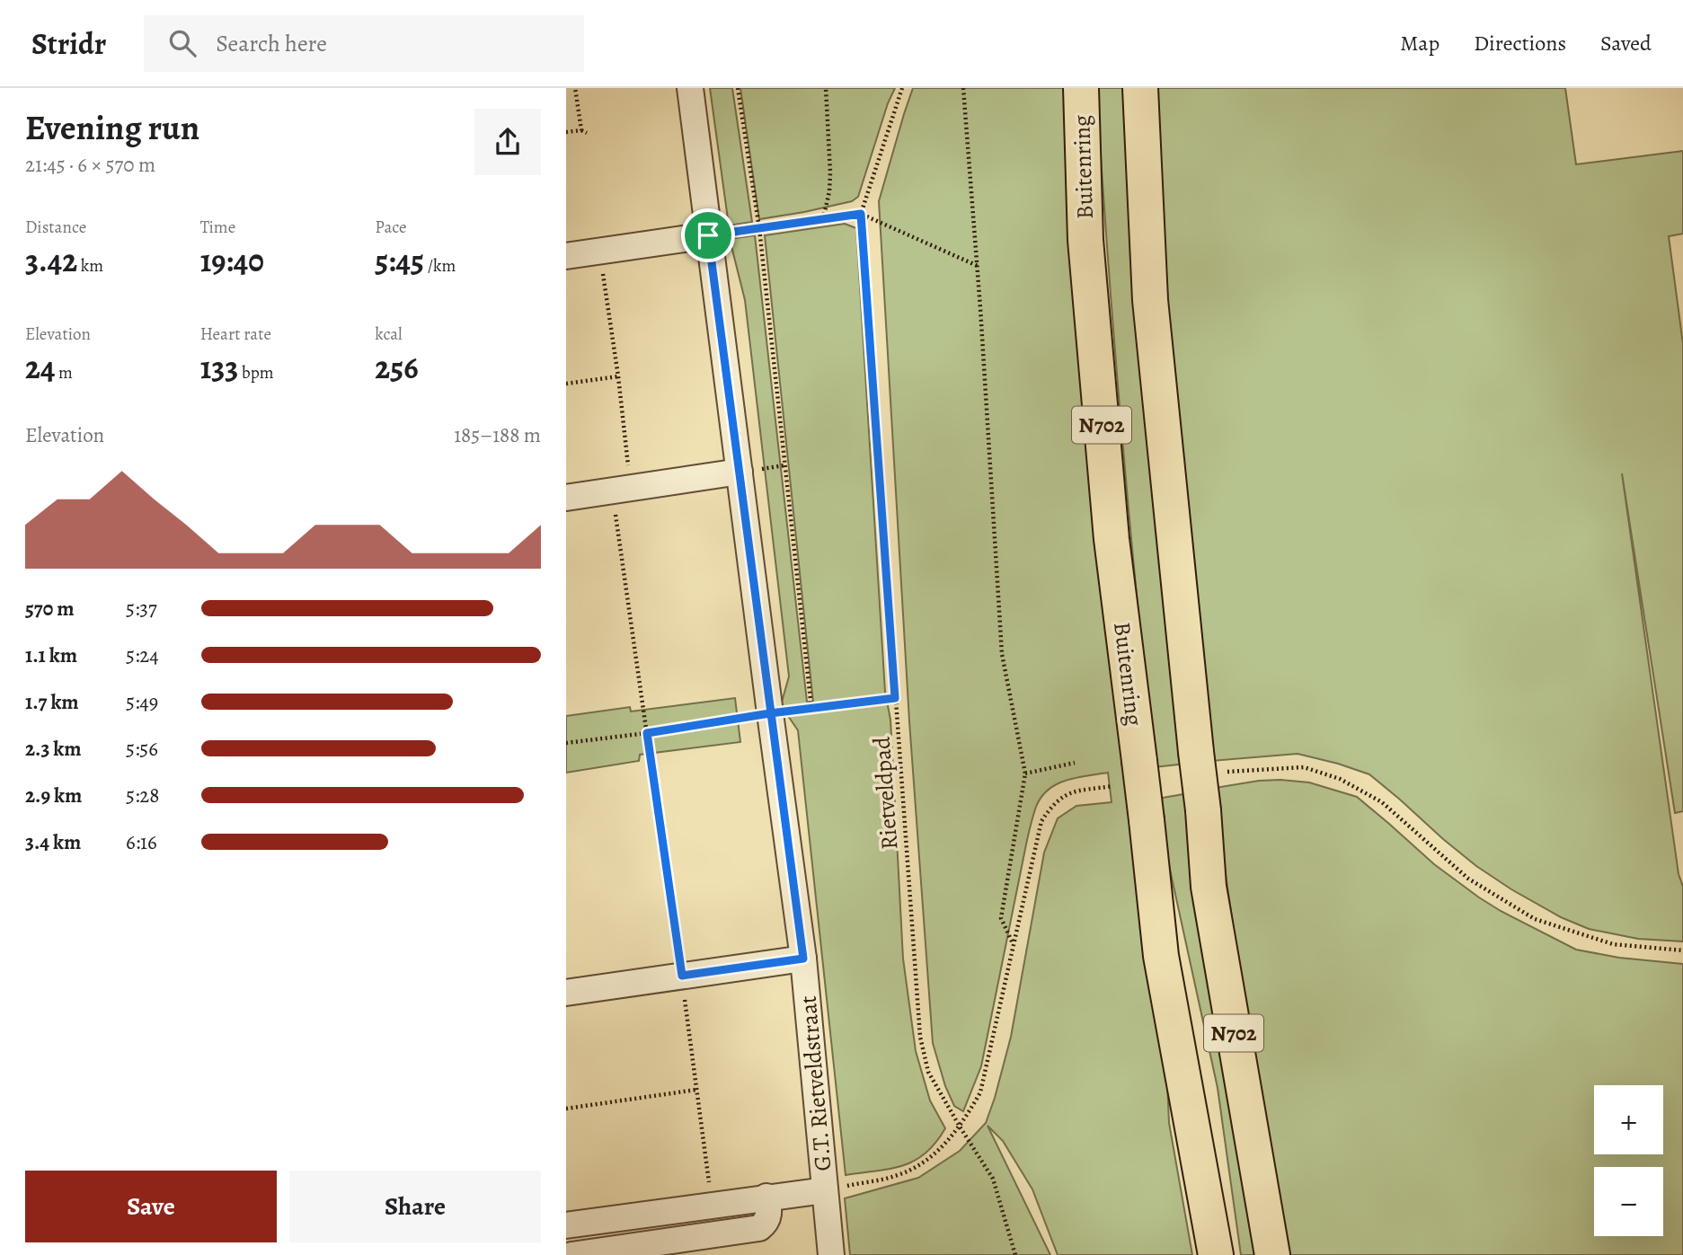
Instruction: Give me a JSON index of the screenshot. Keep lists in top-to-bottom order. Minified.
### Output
{"streets":{"highway":["Buitenring","N702"],"street":["G.T. Rietveldstraat"],"path":["Rietveldpad"]},"page":{"header":"Stridr","search":"Search here","nav":["Map","Directions","Saved"],"heading":["Evening run","21:45 · 6 × 570 m"],"stats":[["Distance","3.42 km"],["Time","19:40"],["Pace","5:45 /km"],["Elevation","24 m"],["Heart rate","133 bpm"],["kcal","256"]],"chart":["Elevation","185–188 m"],"list":[{"name":"570 m","note":"5:37"},{"name":"1.1 km","note":"5:24"},{"name":"1.7 km","note":"5:49"},{"name":"2.3 km","note":"5:56"},{"name":"2.9 km","note":"5:28"},{"name":"3.4 km","note":"6:16"}],"map_buttons":["+","−"],"buttons":["Save","Share"]}}
